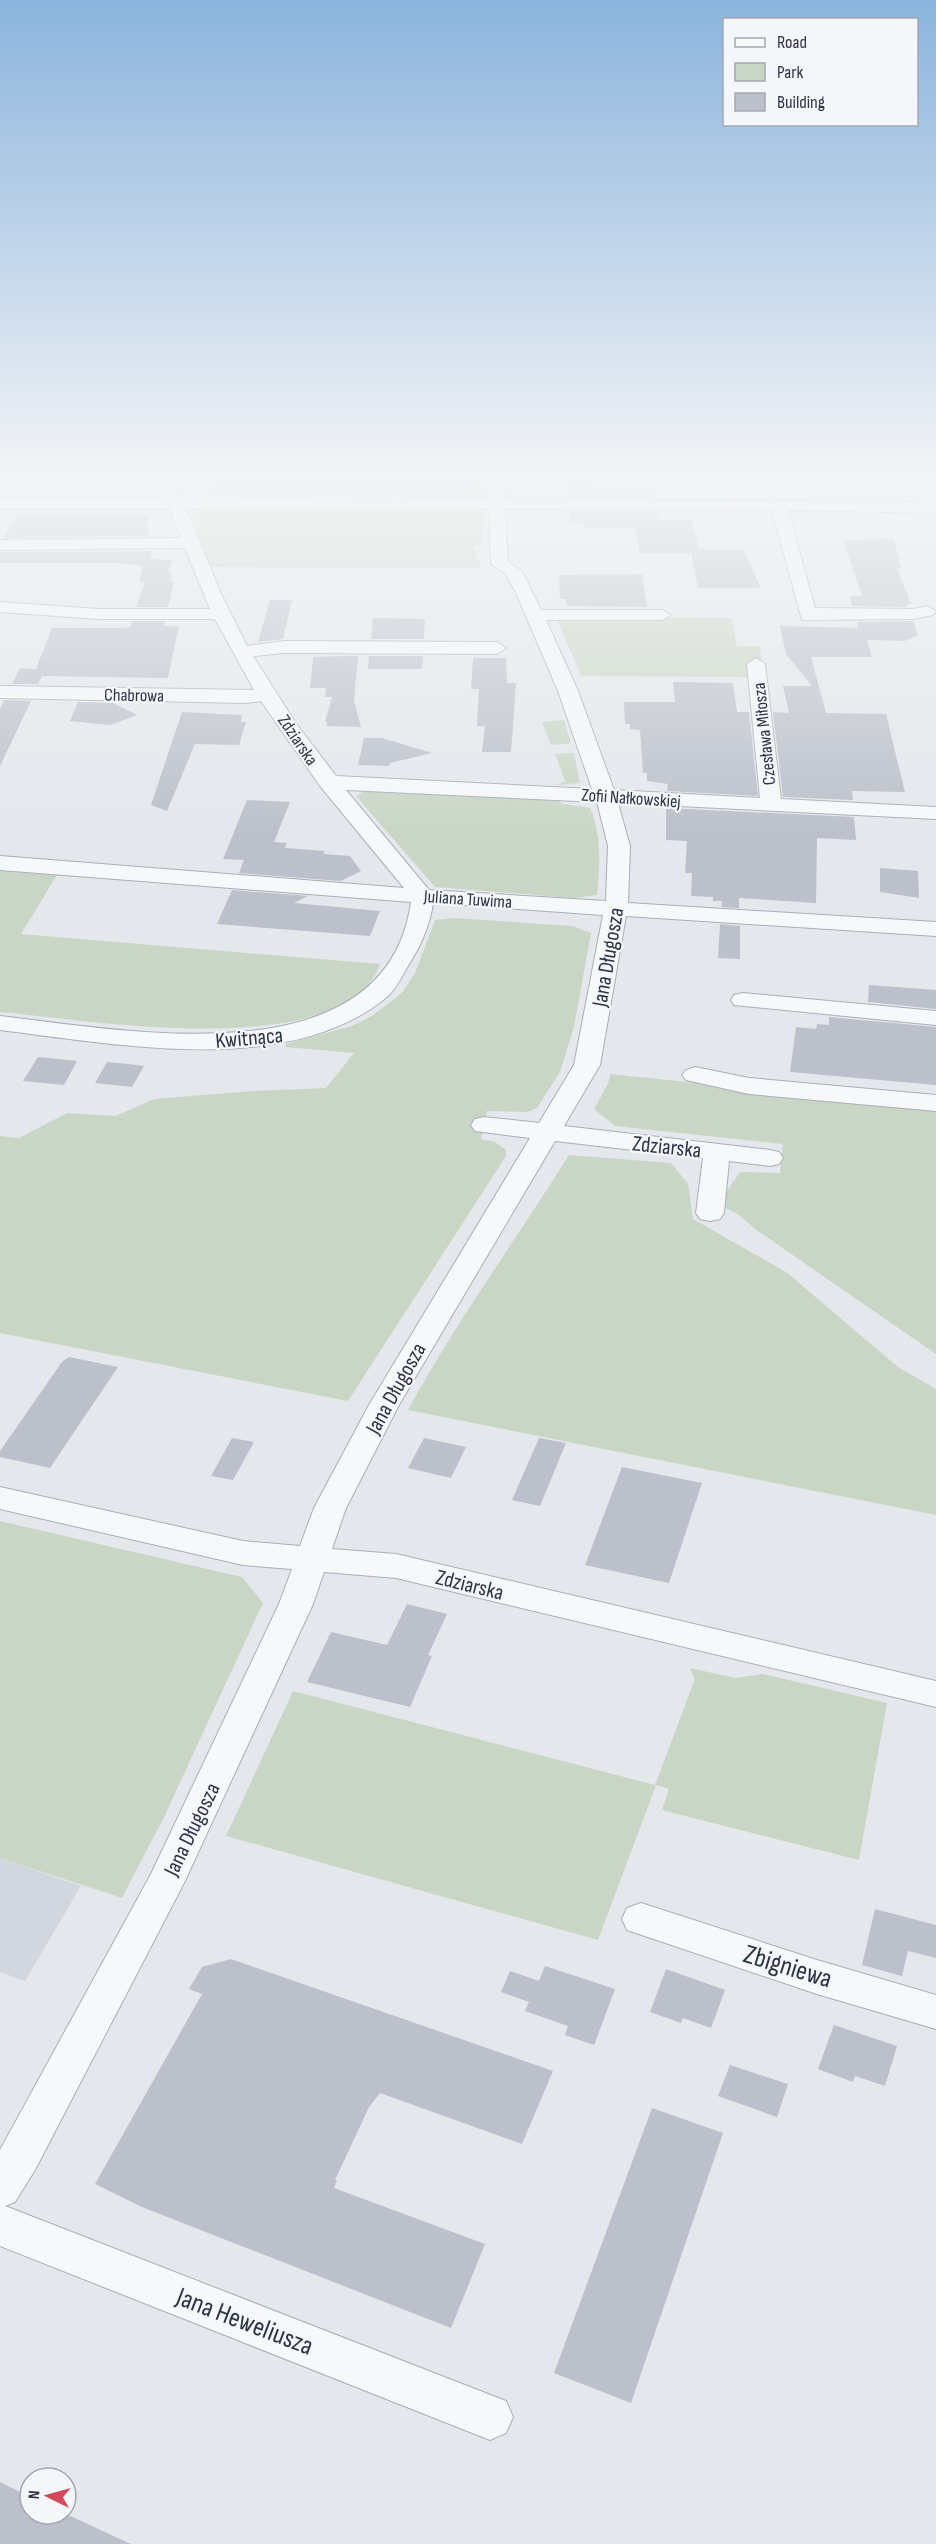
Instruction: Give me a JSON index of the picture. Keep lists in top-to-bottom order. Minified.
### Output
{"streets":{"street":["Chabrowa","Czesława Miłosza","Zdziarska","Zofii Nałkowskiej","Juliana Tuwima","Jana Długosza","Kwitnąca","Zbigniewa","Jana Heweliusza"]},"crossings":[["Chabrowa","Zdziarska"],["Czesława Miłosza","Zofii Nałkowskiej"],["Zdziarska","Zofii Nałkowskiej"],["Zdziarska","Juliana Tuwima"],["Zdziarska","Jana Długosza"],["Zdziarska","Kwitnąca"],["Zofii Nałkowskiej","Jana Długosza"],["Juliana Tuwima","Jana Długosza"],["Juliana Tuwima","Kwitnąca"]],"legend":["Road","Park","Building"],"north":"left"}
